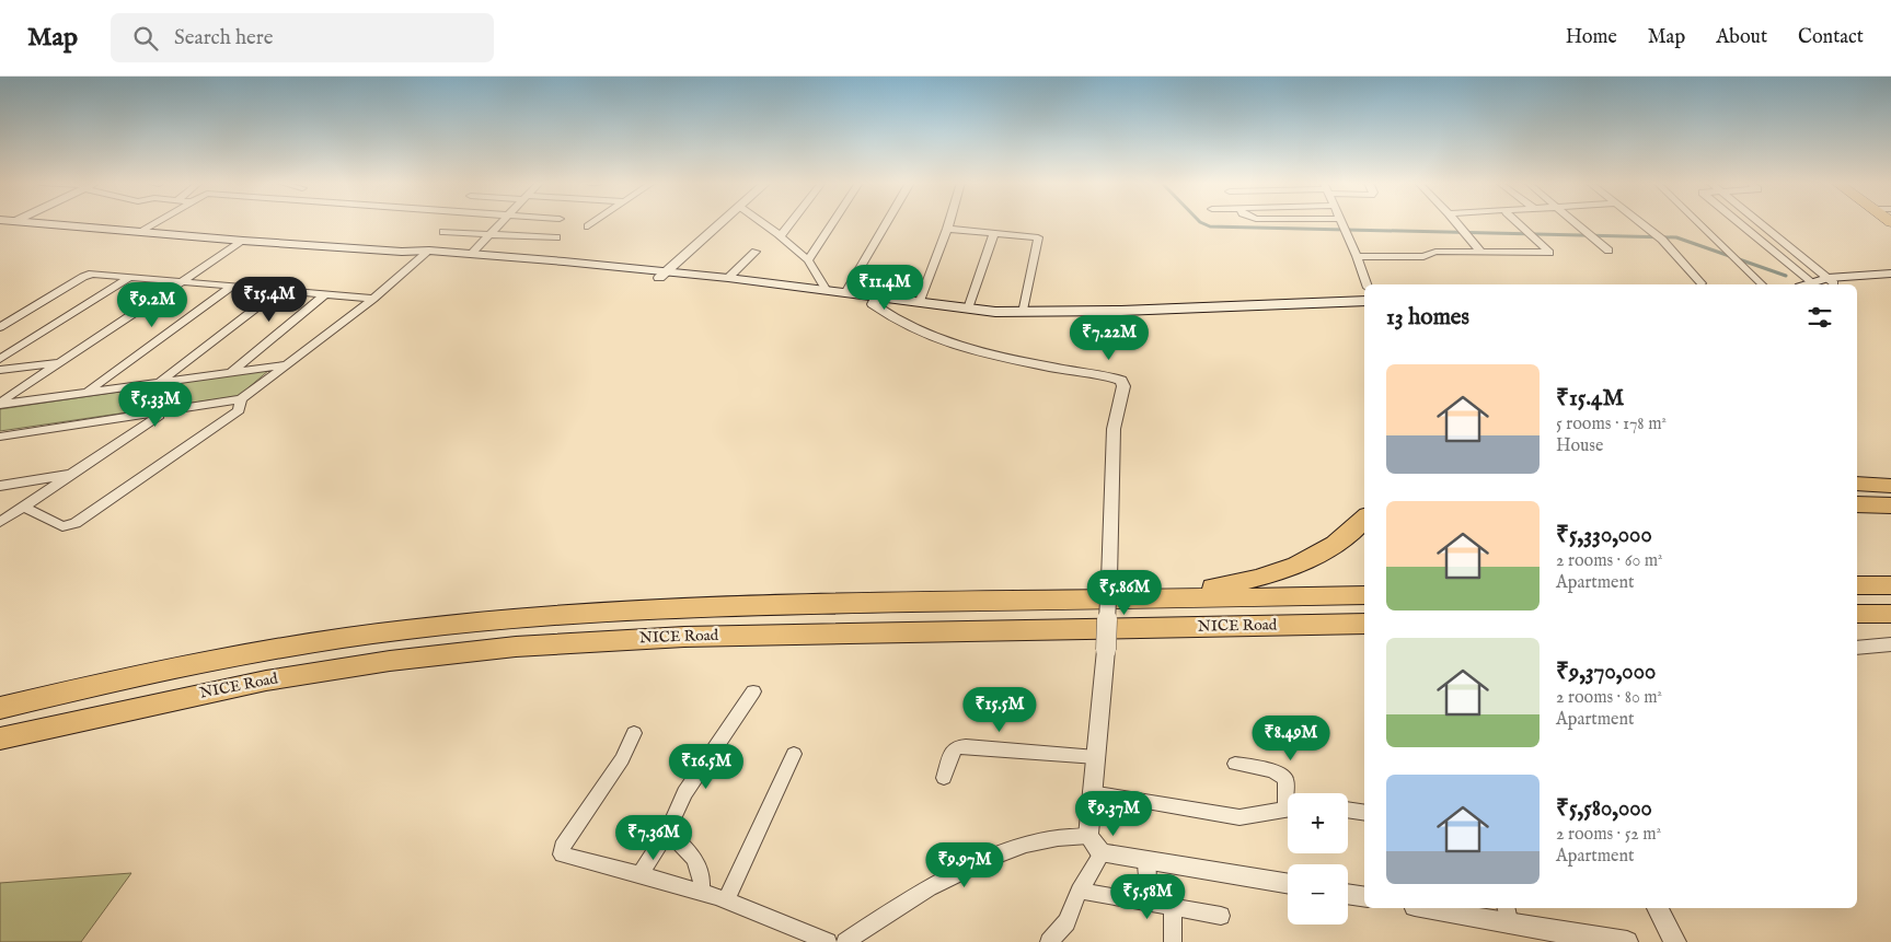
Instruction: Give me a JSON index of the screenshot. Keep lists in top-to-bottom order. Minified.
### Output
{"streets":{"highway":["NICE Road"]},"page":{"header":"Map","search":"Search here","nav":["Home","Map","About","Contact"],"price":["₹11.4M","₹15.4M","₹9.2M","₹7.22M","₹5.33M","₹5.86M","₹15.5M","₹8.49M","₹16.5M","₹9.37M","₹7.36M","₹9.97M","₹5.58M"],"heading":"13 homes","list":[{"name":"₹15.4M","note":"5 rooms · 178 m² · House"},{"name":"₹5,330,000","note":"2 rooms · 60 m² · Apartment"},{"name":"₹9,370,000","note":"2 rooms · 80 m² · Apartment"},{"name":"₹5,580,000","note":"2 rooms · 52 m² · Apartment"}],"map_buttons":["+","−"]}}
